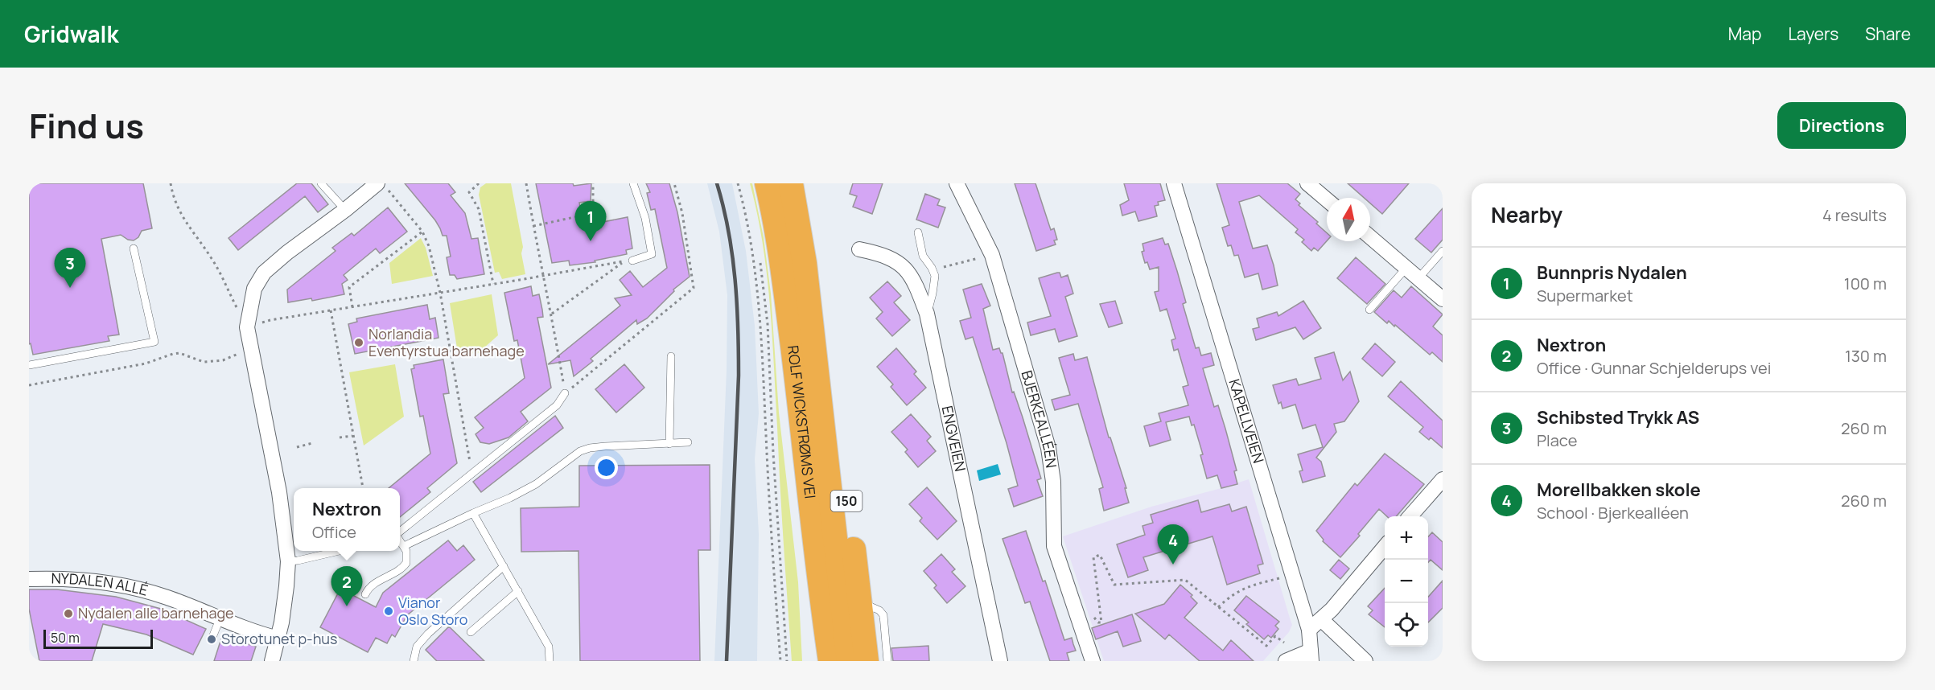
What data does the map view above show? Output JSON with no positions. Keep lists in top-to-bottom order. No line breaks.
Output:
{"streets":{"highway":["ROLF WICKSTRØMS VEI","150"],"street":["BJERKEALLÉEN","KAPELLVEIEN","ENGVEIEN","NYDALEN ALLÉ"]},"crossings":[["ROLF WICKSTRØMS VEI","150"]],"places":["Norlandia Eventyrstua barnehage","Vianor Oslo Storo","Nydalen alle barnehage","Storotunet p-hus"],"scale_bar":"50 m","north":"top","page":{"header":"Gridwalk","nav":["Map","Layers","Share"],"title":"Find us","buttons":"Directions","heading":["Nearby","4 results"],"pins":["1","3","4","2"],"list":[{"mark":"1","name":"Bunnpris Nydalen","note":"Supermarket","value":"100 m"},{"mark":"2","name":"Nextron","note":"Office · Gunnar Schjelderups vei","value":"130 m"},{"mark":"3","name":"Schibsted Trykk AS","note":"Place","value":"260 m"},{"mark":"4","name":"Morellbakken skole","note":"School · Bjerkealléen","value":"260 m"}],"popup":["Nextron","Office"],"map_buttons":["+","−"],"scale":"50 m"}}
